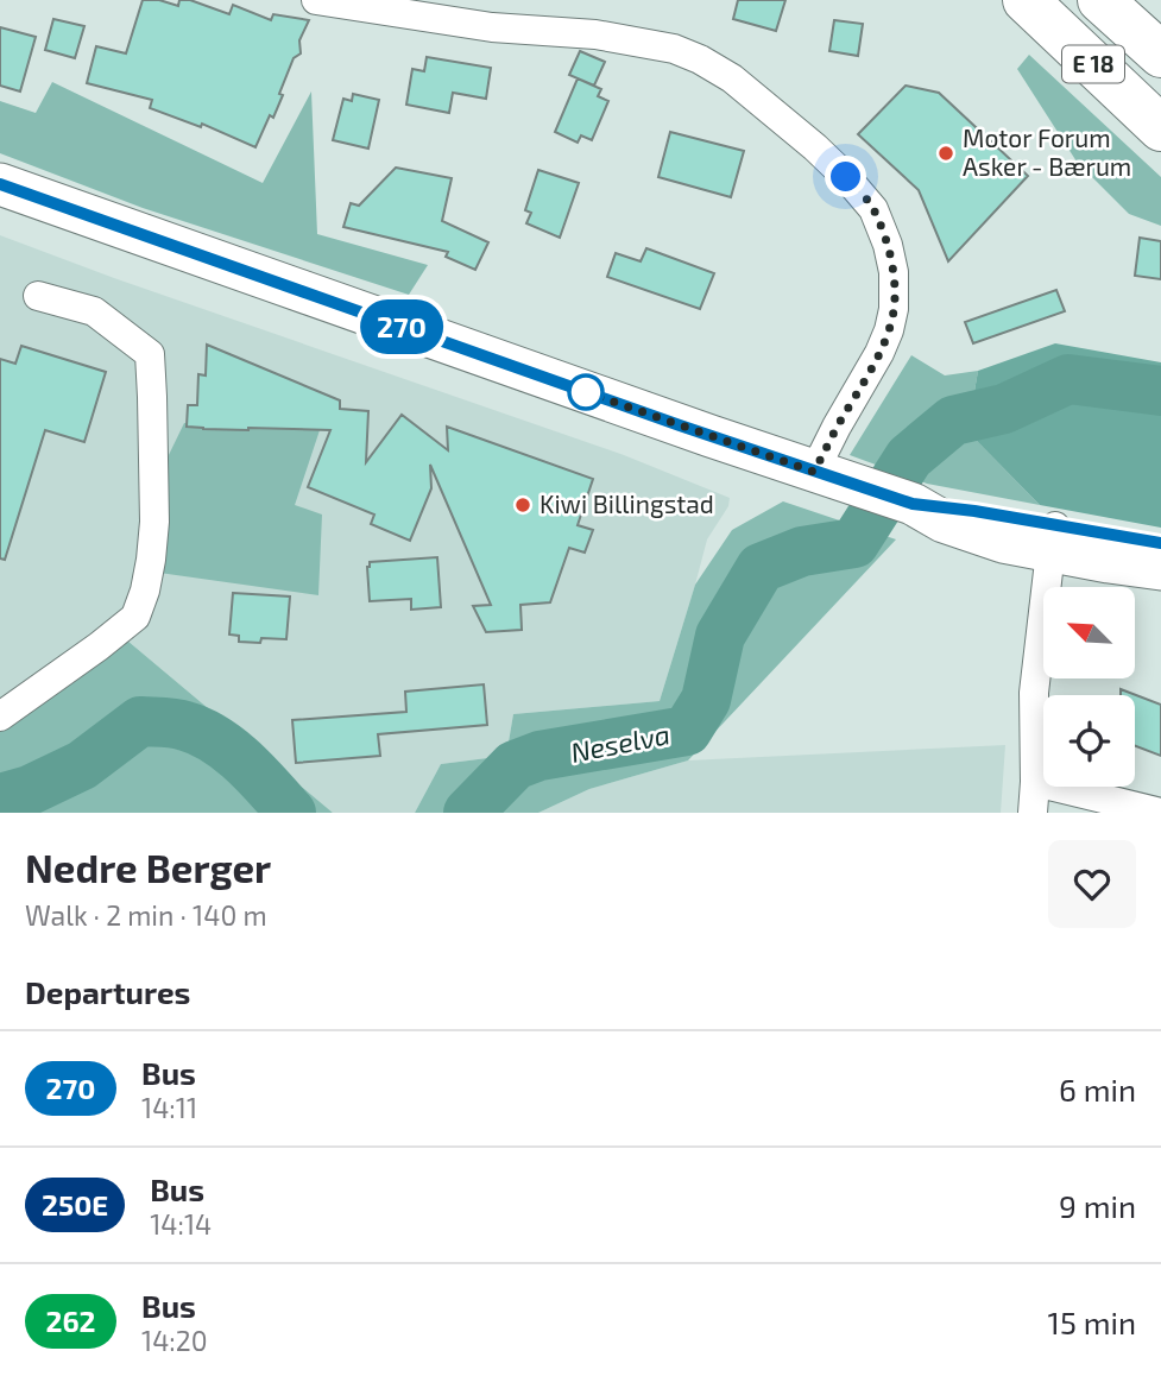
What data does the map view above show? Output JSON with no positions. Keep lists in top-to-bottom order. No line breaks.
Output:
{"streets":{"highway":["E 18"]},"water":["Neselva"],"places":["Motor Forum Asker - Bærum","Kiwi Billingstad"],"lines":["bus line 270"],"north":"top left","page":{"on_map":"270","heading":[["Nedre Berger","Walk · 2 min · 140 m"],"Departures"],"list":[{"mark":"270","name":"Bus","note":"14:11","value":"6 min"},{"mark":"250E","name":"Bus","note":"14:14","value":"9 min"},{"mark":"262","name":"Bus","note":"14:20","value":"15 min"}]}}
